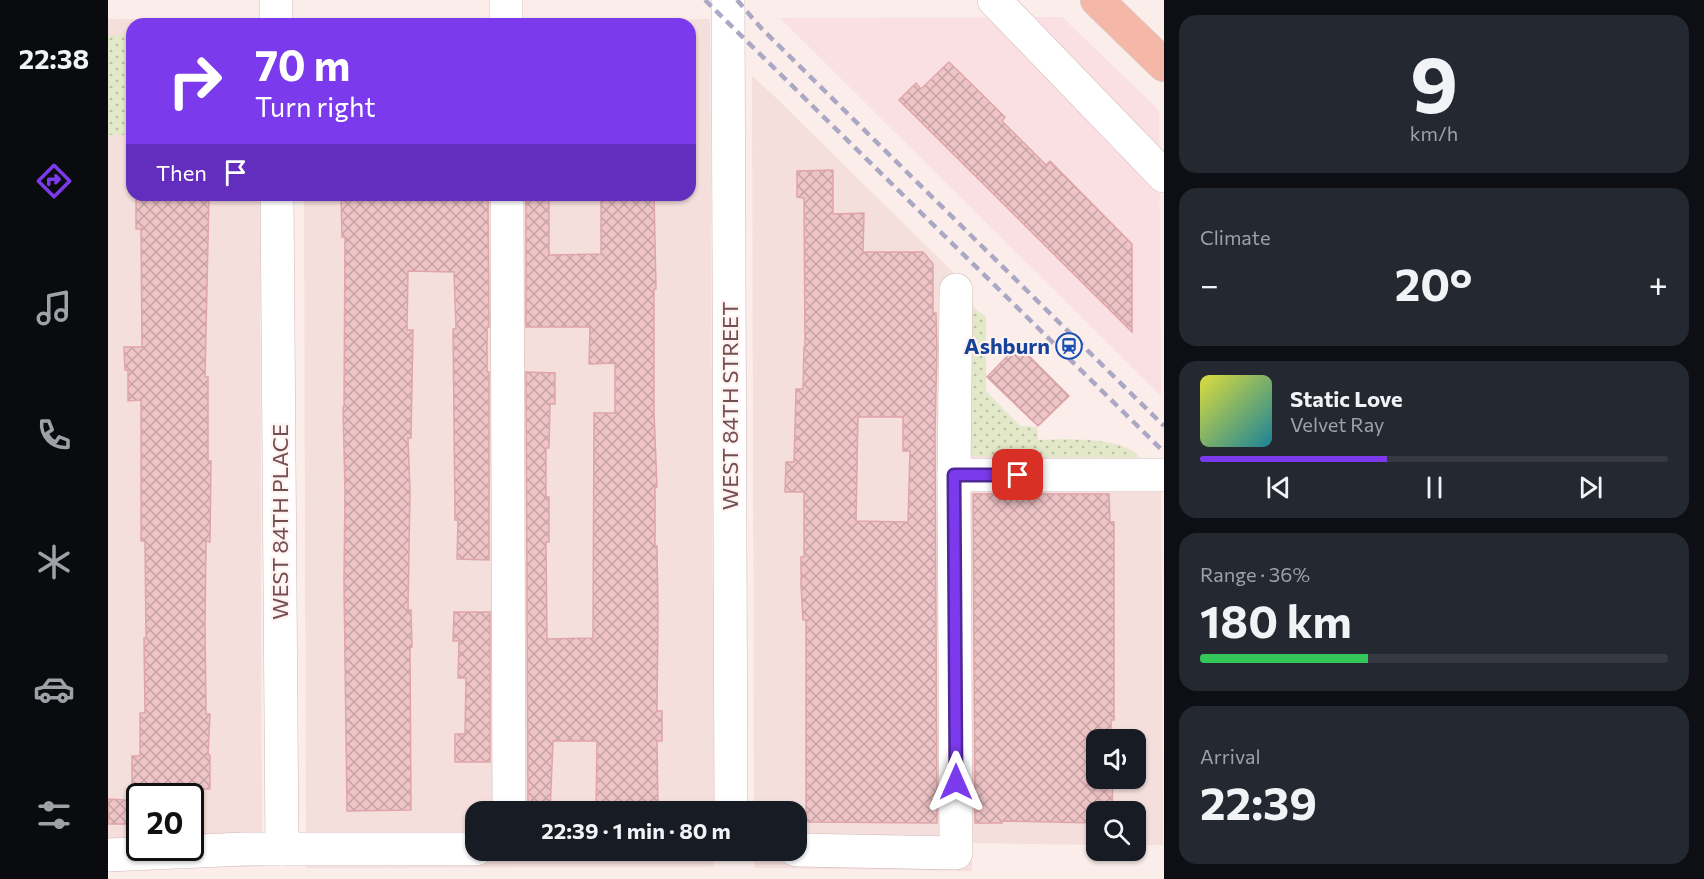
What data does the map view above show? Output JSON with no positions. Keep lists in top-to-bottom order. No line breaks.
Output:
{"streets":{"street":["WEST 84TH STREET","WEST 84TH PLACE"]},"places":{"station":["Ashburn"]},"page":{"tabs":"22:38","tile":[["9","km/h"],"Climate",["Range · 36%","180 km"],["Arrival","22:39"]],"turn":["70 m","Turn right"],"then":"Then","heat":["−","20°","+"],"song":["Static Love","Velvet Ray"],"limit":"20","trip":"22:39 · 1 min · 80 m"}}
